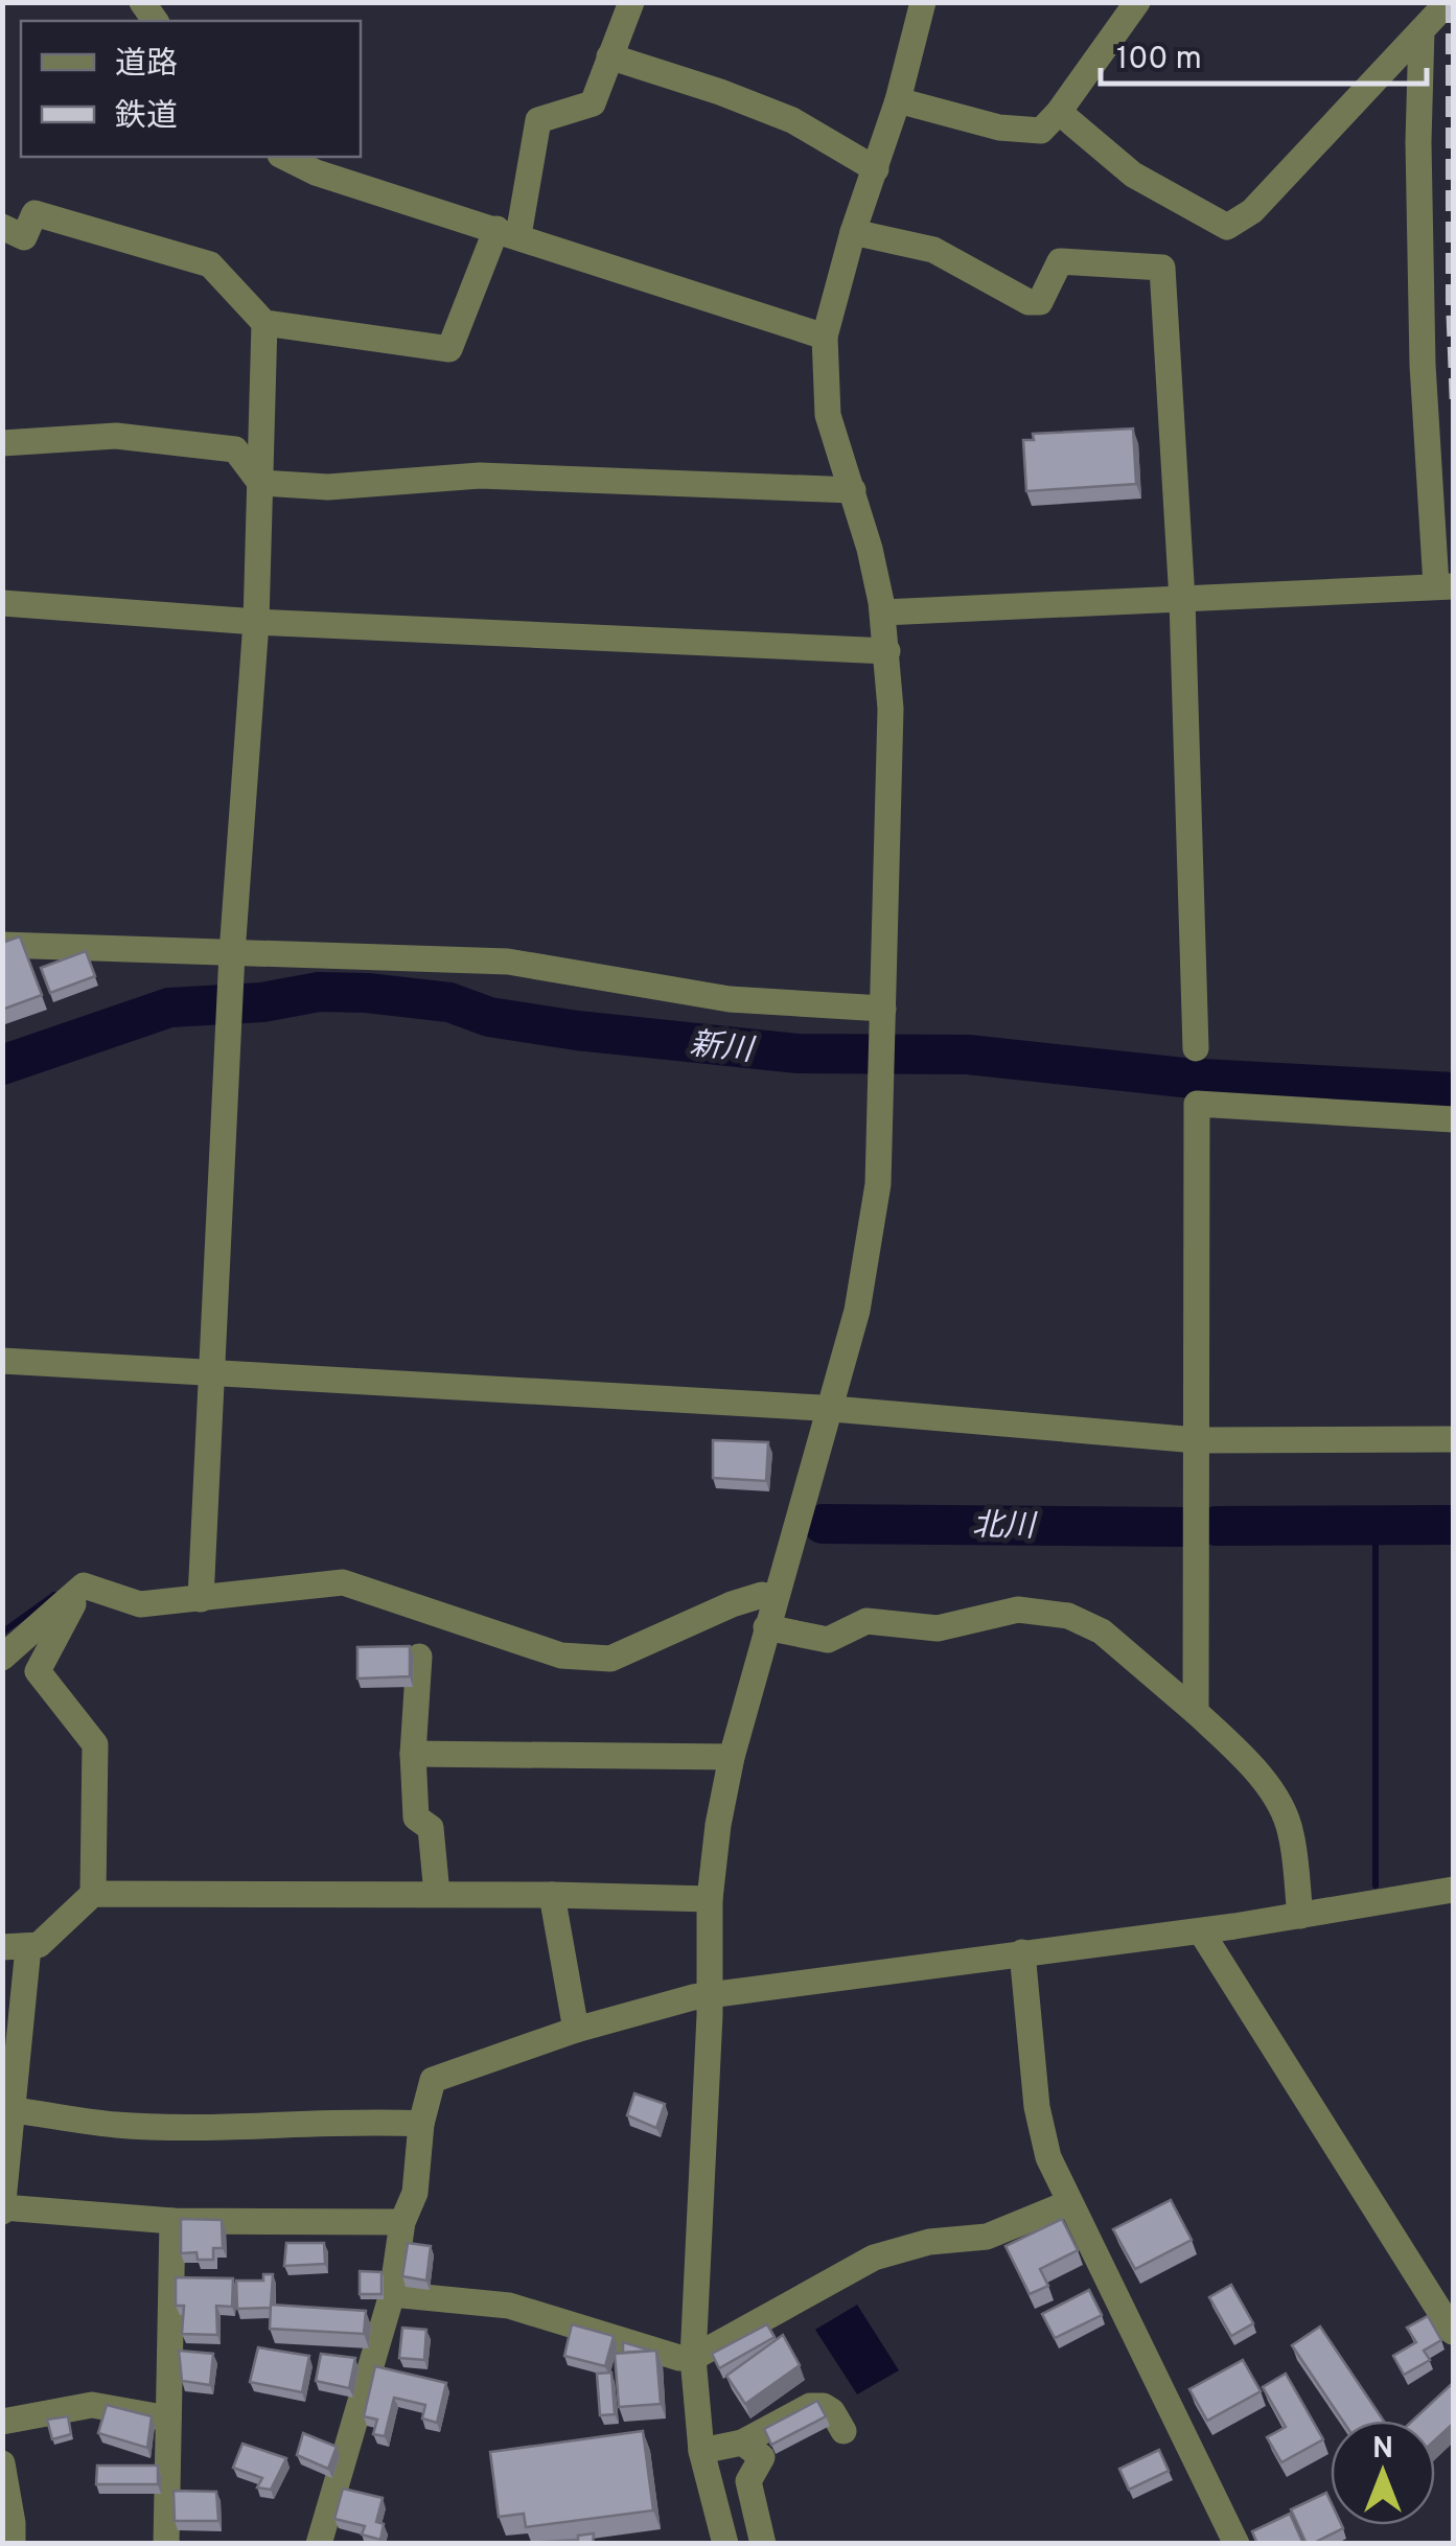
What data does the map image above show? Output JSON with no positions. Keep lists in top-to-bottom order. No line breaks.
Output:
{"water":["新川","北川"],"legend":["道路","鉄道"],"scale_bar":"100 m","north":"top"}
